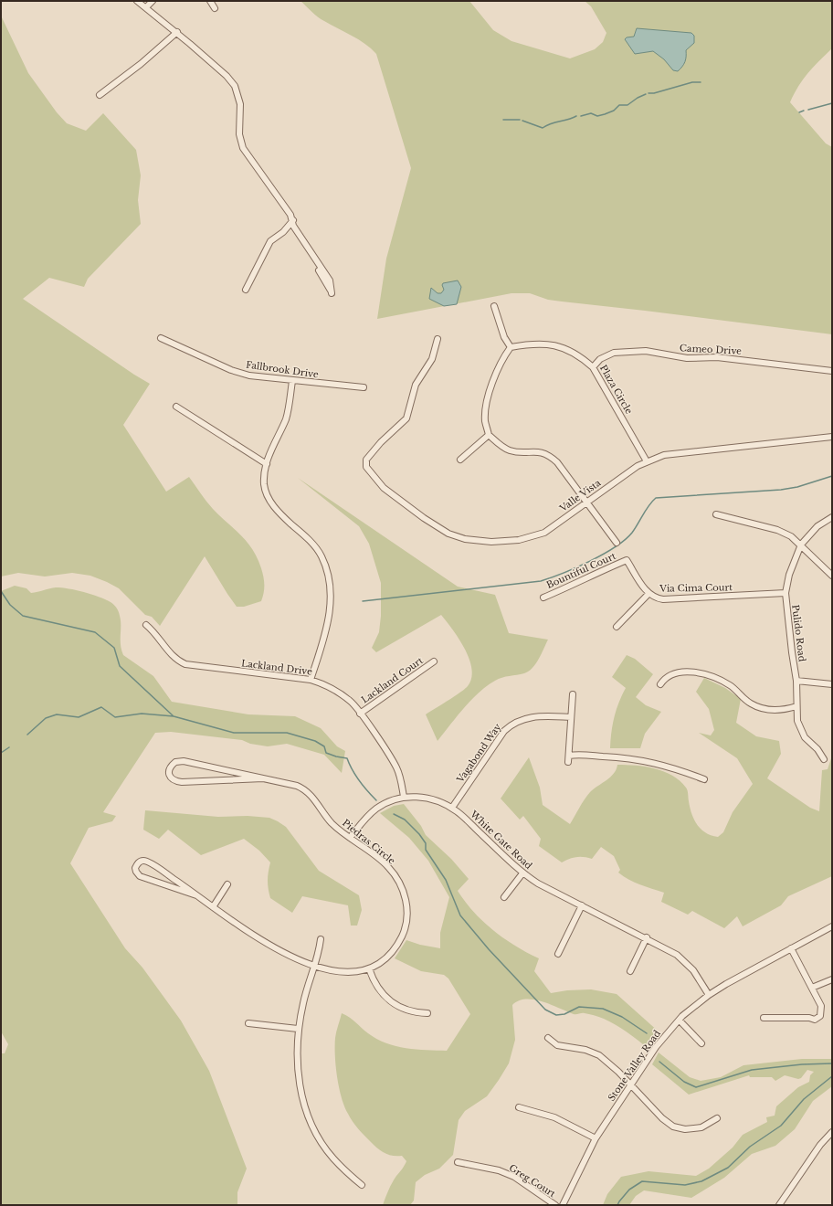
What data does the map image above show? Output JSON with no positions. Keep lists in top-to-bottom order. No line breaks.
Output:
{"streets":{"street":["Cameo Drive","Fallbrook Drive","Plaza Circle","Valle Vista","Bountiful Court","Via Cima Court","Pulido Road","Lackland Drive","Lackland Court","Vagabond Way","White Gate Road","Piedras Circle","Stone Valley Road","Greg Court"]},"crossings":[["Cameo Drive","Plaza Circle"],["Plaza Circle","Valle Vista"],["Bountiful Court","Via Cima Court"],["Via Cima Court","Pulido Road"],["Lackland Drive","Lackland Court"],["Lackland Drive","White Gate Road"],["Vagabond Way","White Gate Road"],["White Gate Road","Piedras Circle"],["White Gate Road","Stone Valley Road"]]}
